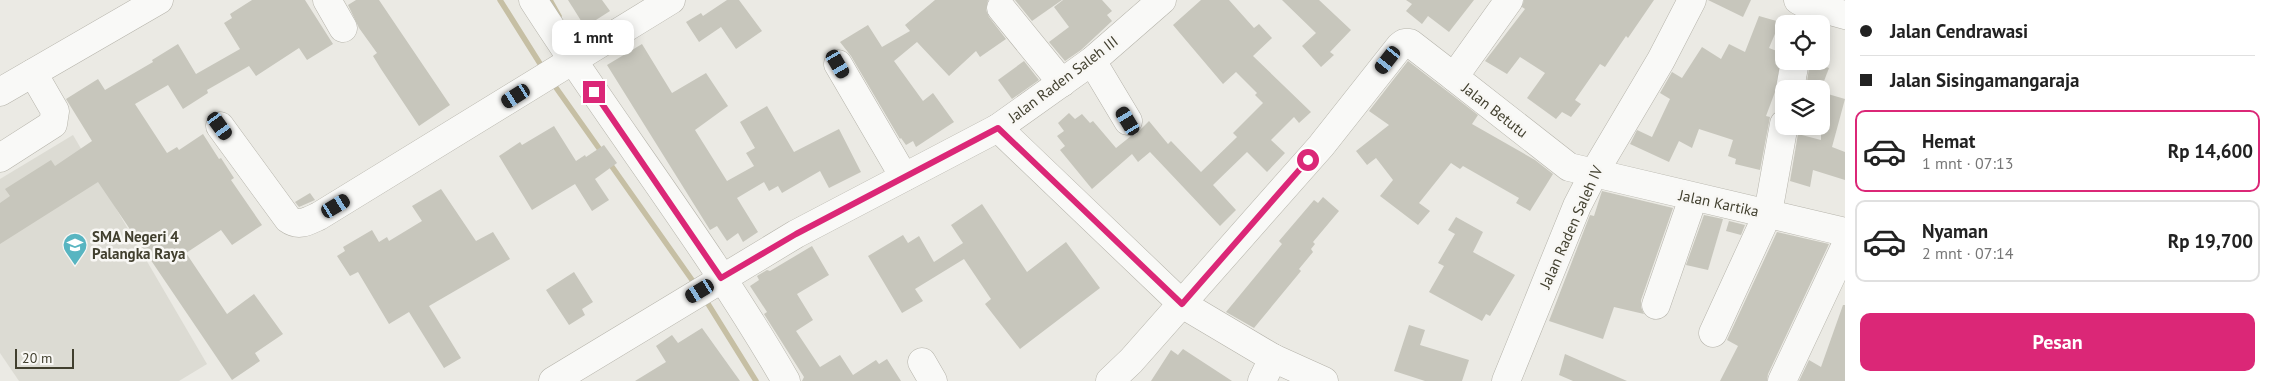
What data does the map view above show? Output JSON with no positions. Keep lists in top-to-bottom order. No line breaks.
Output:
{"streets":{"street":["Jalan Raden Saleh III","Jalan Betutu","Jalan Kartika","Jalan Raden Saleh IV"]},"crossings":[["Jalan Betutu","Jalan Kartika"],["Jalan Betutu","Jalan Raden Saleh IV"],["Jalan Kartika","Jalan Raden Saleh IV"]],"places":{"school or university":["SMA Negeri 4 Palangka Raya"]},"scale_bar":"20 m","page":{"banner":["Jalan Cendrawasi","Jalan Sisingamangaraja"],"bubble":"1 mnt","list":[{"name":"Hemat","note":"1 mnt · 07:13","value":"Rp 14,600"},{"name":"Nyaman","note":"2 mnt · 07:14","value":"Rp 19,700"}],"buttons":"Pesan","scale":"20 m"}}
